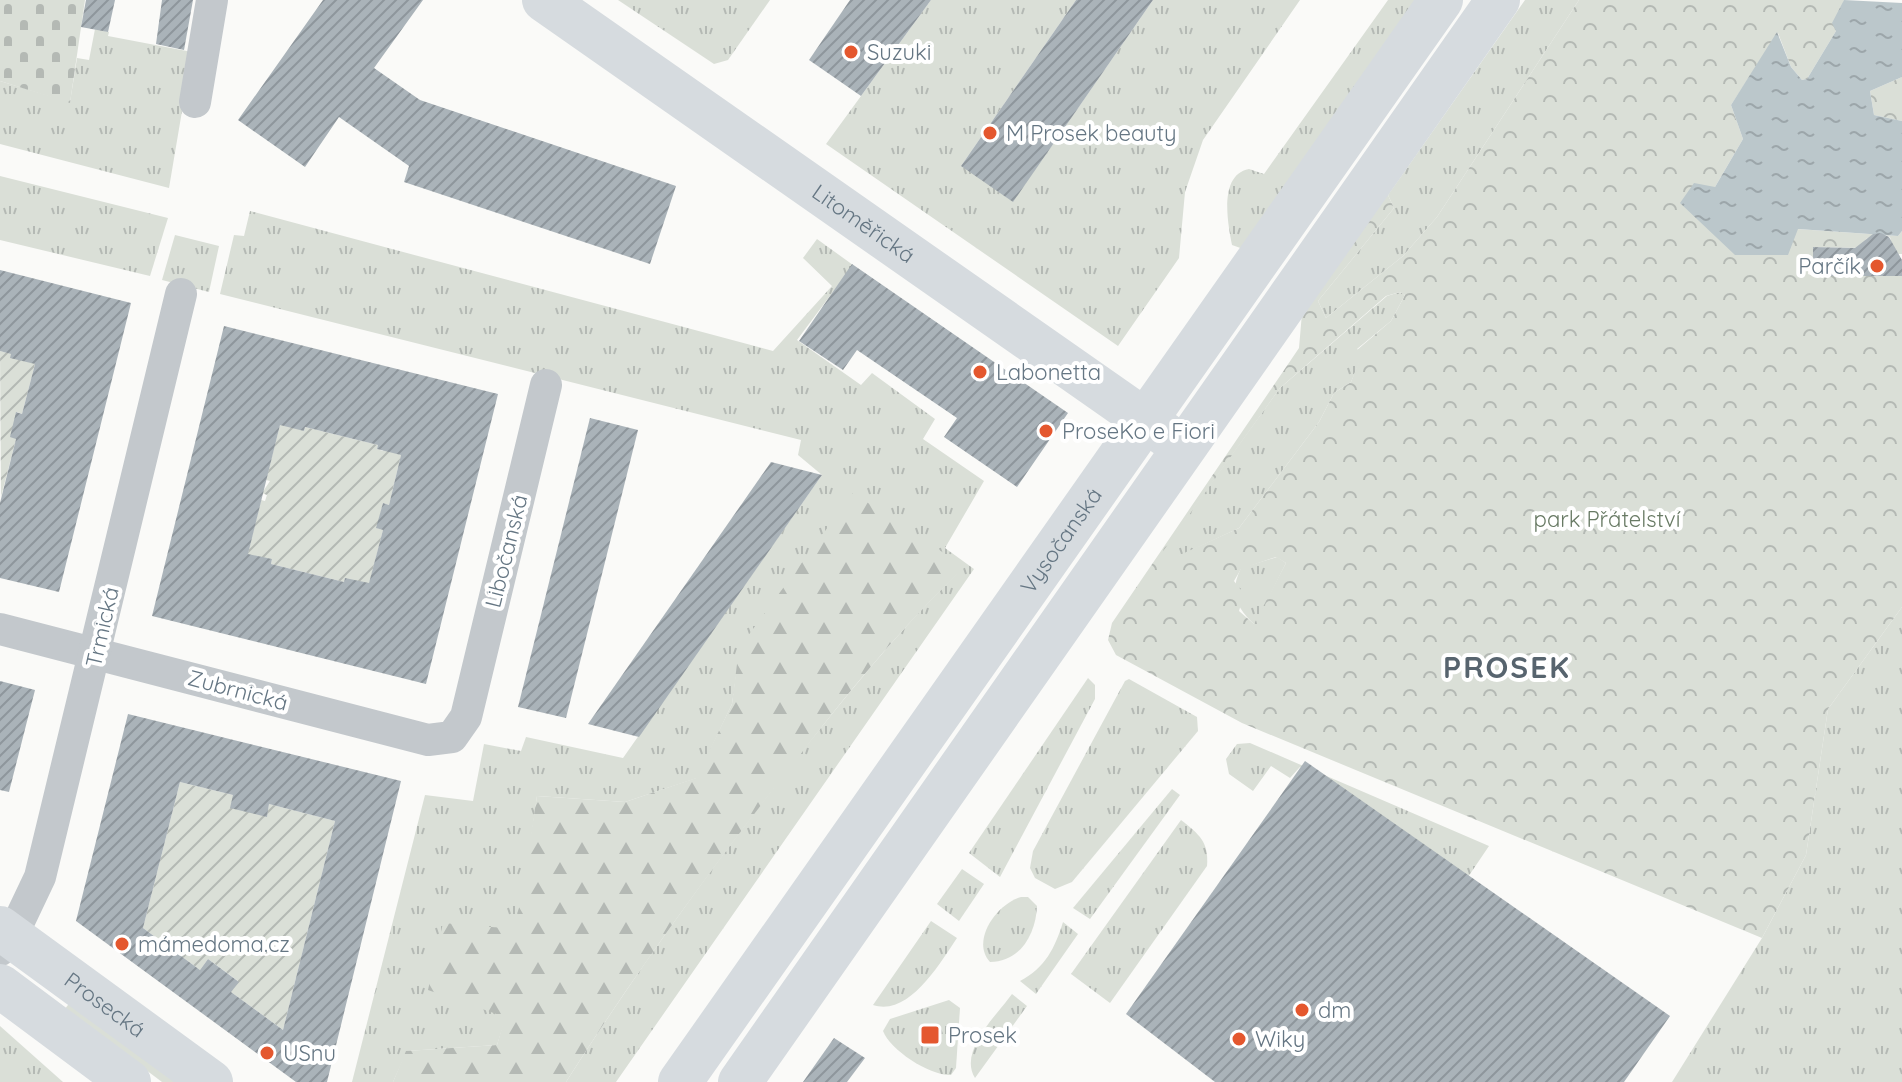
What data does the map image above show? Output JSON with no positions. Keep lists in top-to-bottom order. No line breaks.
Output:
{"streets":{"main road":["Litoměřická","Vysočanská","Prosecká"],"street":["Libočanská","Trmická","Zubrnická"]},"crossings":[["Litoměřická","Vysočanská"],["Libočanská","Zubrnická"],["Trmická","Zubrnická"],["Trmická","Prosecká"]],"districts":["PROSEK"],"parks":["park Přátelství"],"places":{"other":["Suzuki","M Prosek beauty","Parčík","Labonetta","ProseKo e Fiori","mámedoma.cz","dm","Wiky","USnu"],"transit":["Prosek"]}}
